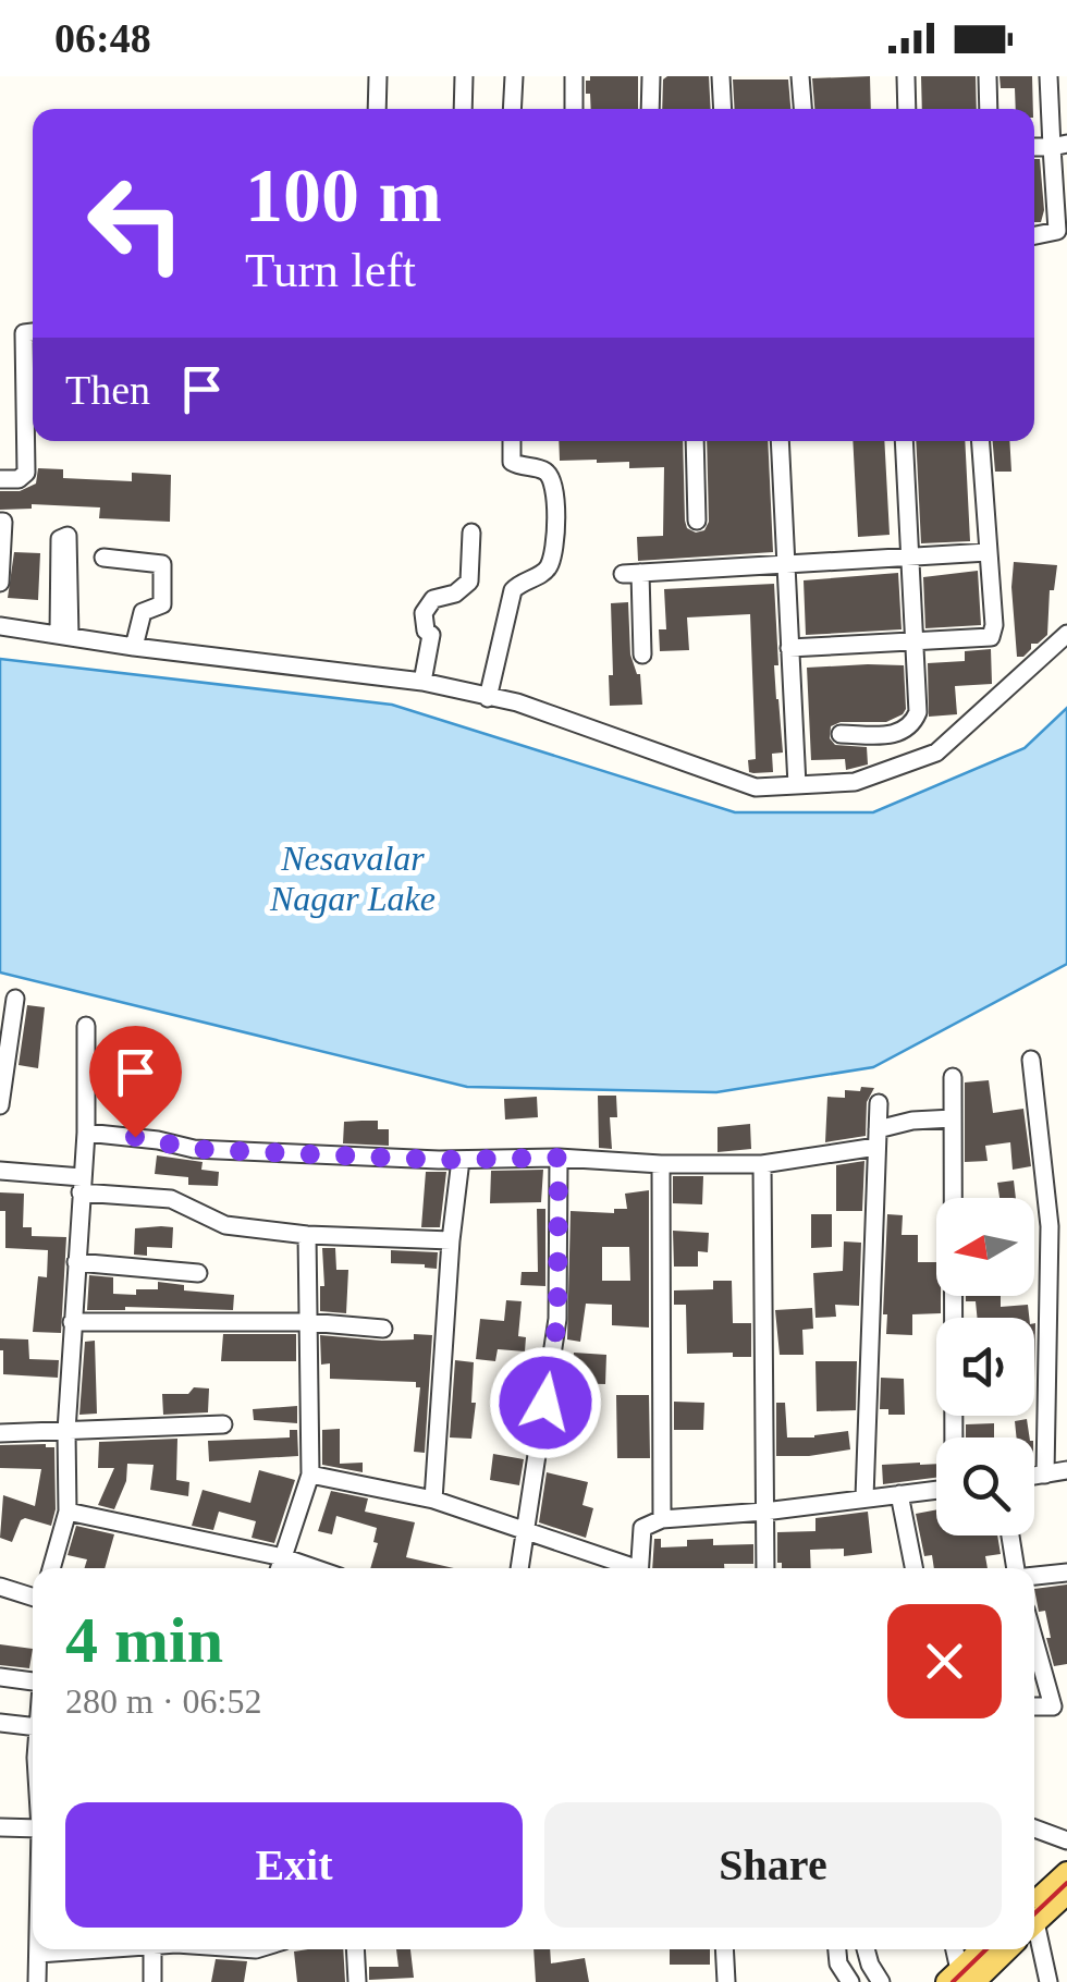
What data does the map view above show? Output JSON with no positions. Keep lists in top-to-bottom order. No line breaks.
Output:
{"water":["Nesavalar Nagar Lake"],"north":"left","page":{"status":"06:48","turn":["100 m","Turn left"],"then":"Then","heading":["4 min","280 m · 06:52"],"buttons":["Exit","Share"]}}
